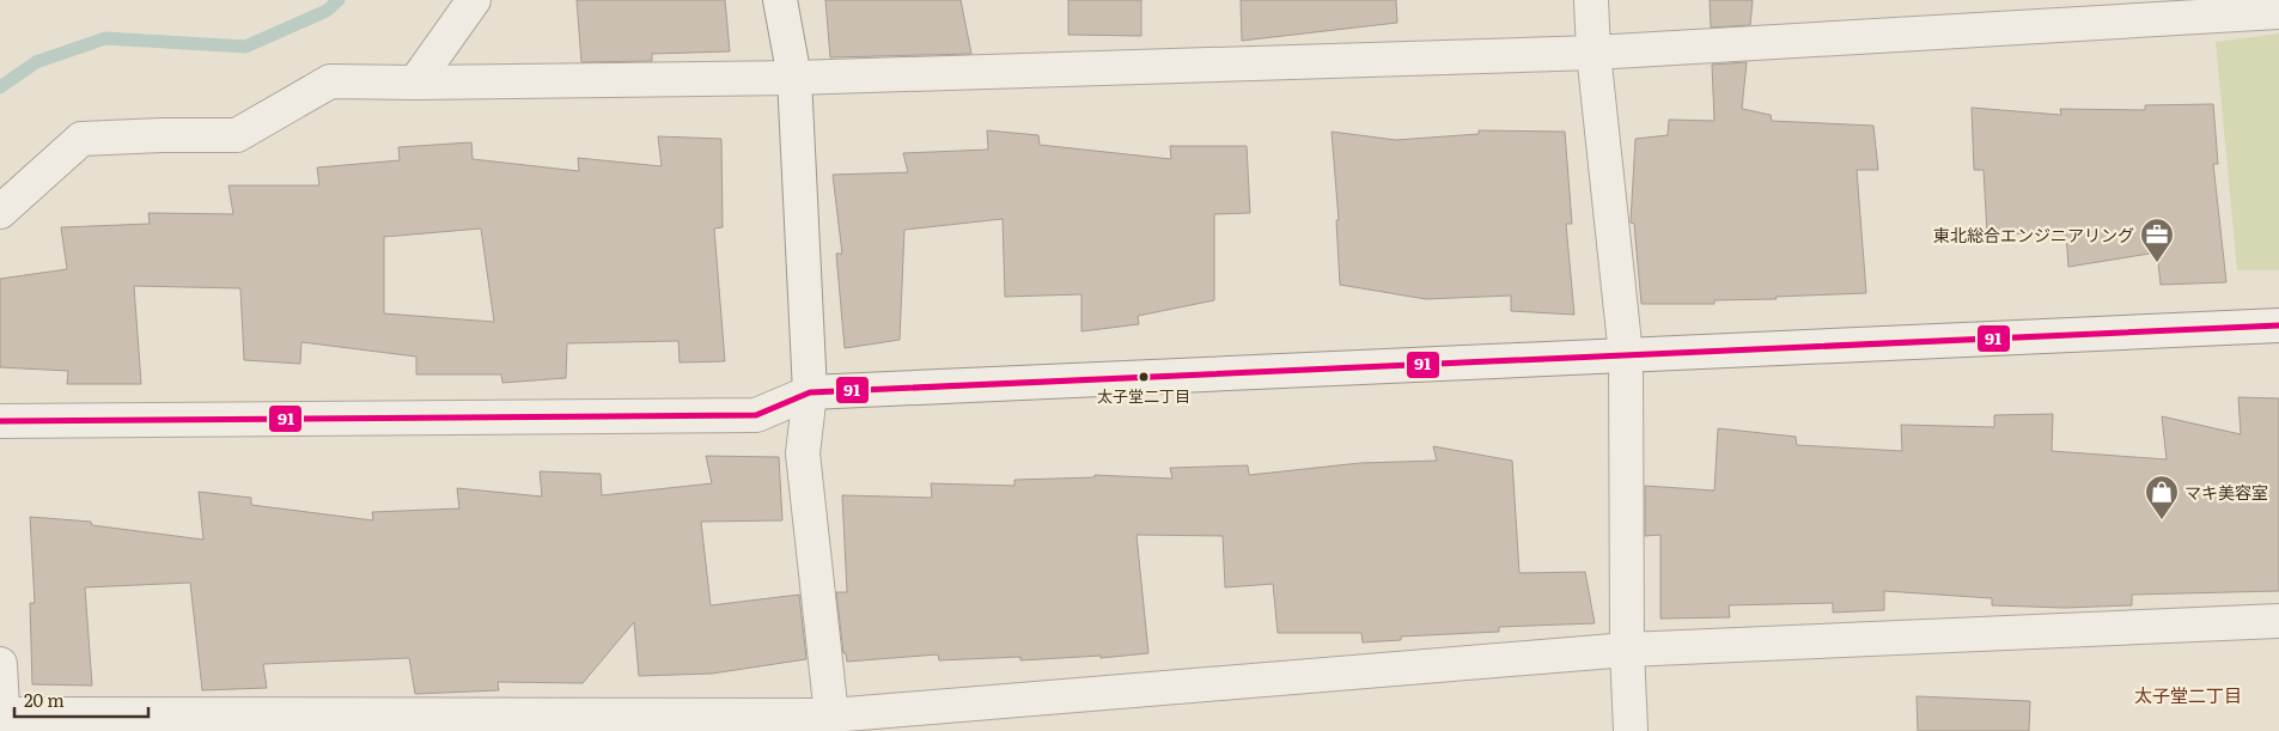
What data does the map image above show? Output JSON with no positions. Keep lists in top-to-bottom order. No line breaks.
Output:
{"districts":["太子堂二丁目"],"places":{"office":["東北総合エンジニアリング"],"other":["太子堂二丁目"],"shop":["マキ美容室"]},"lines":["transit line 91"],"scale_bar":"20 m"}
